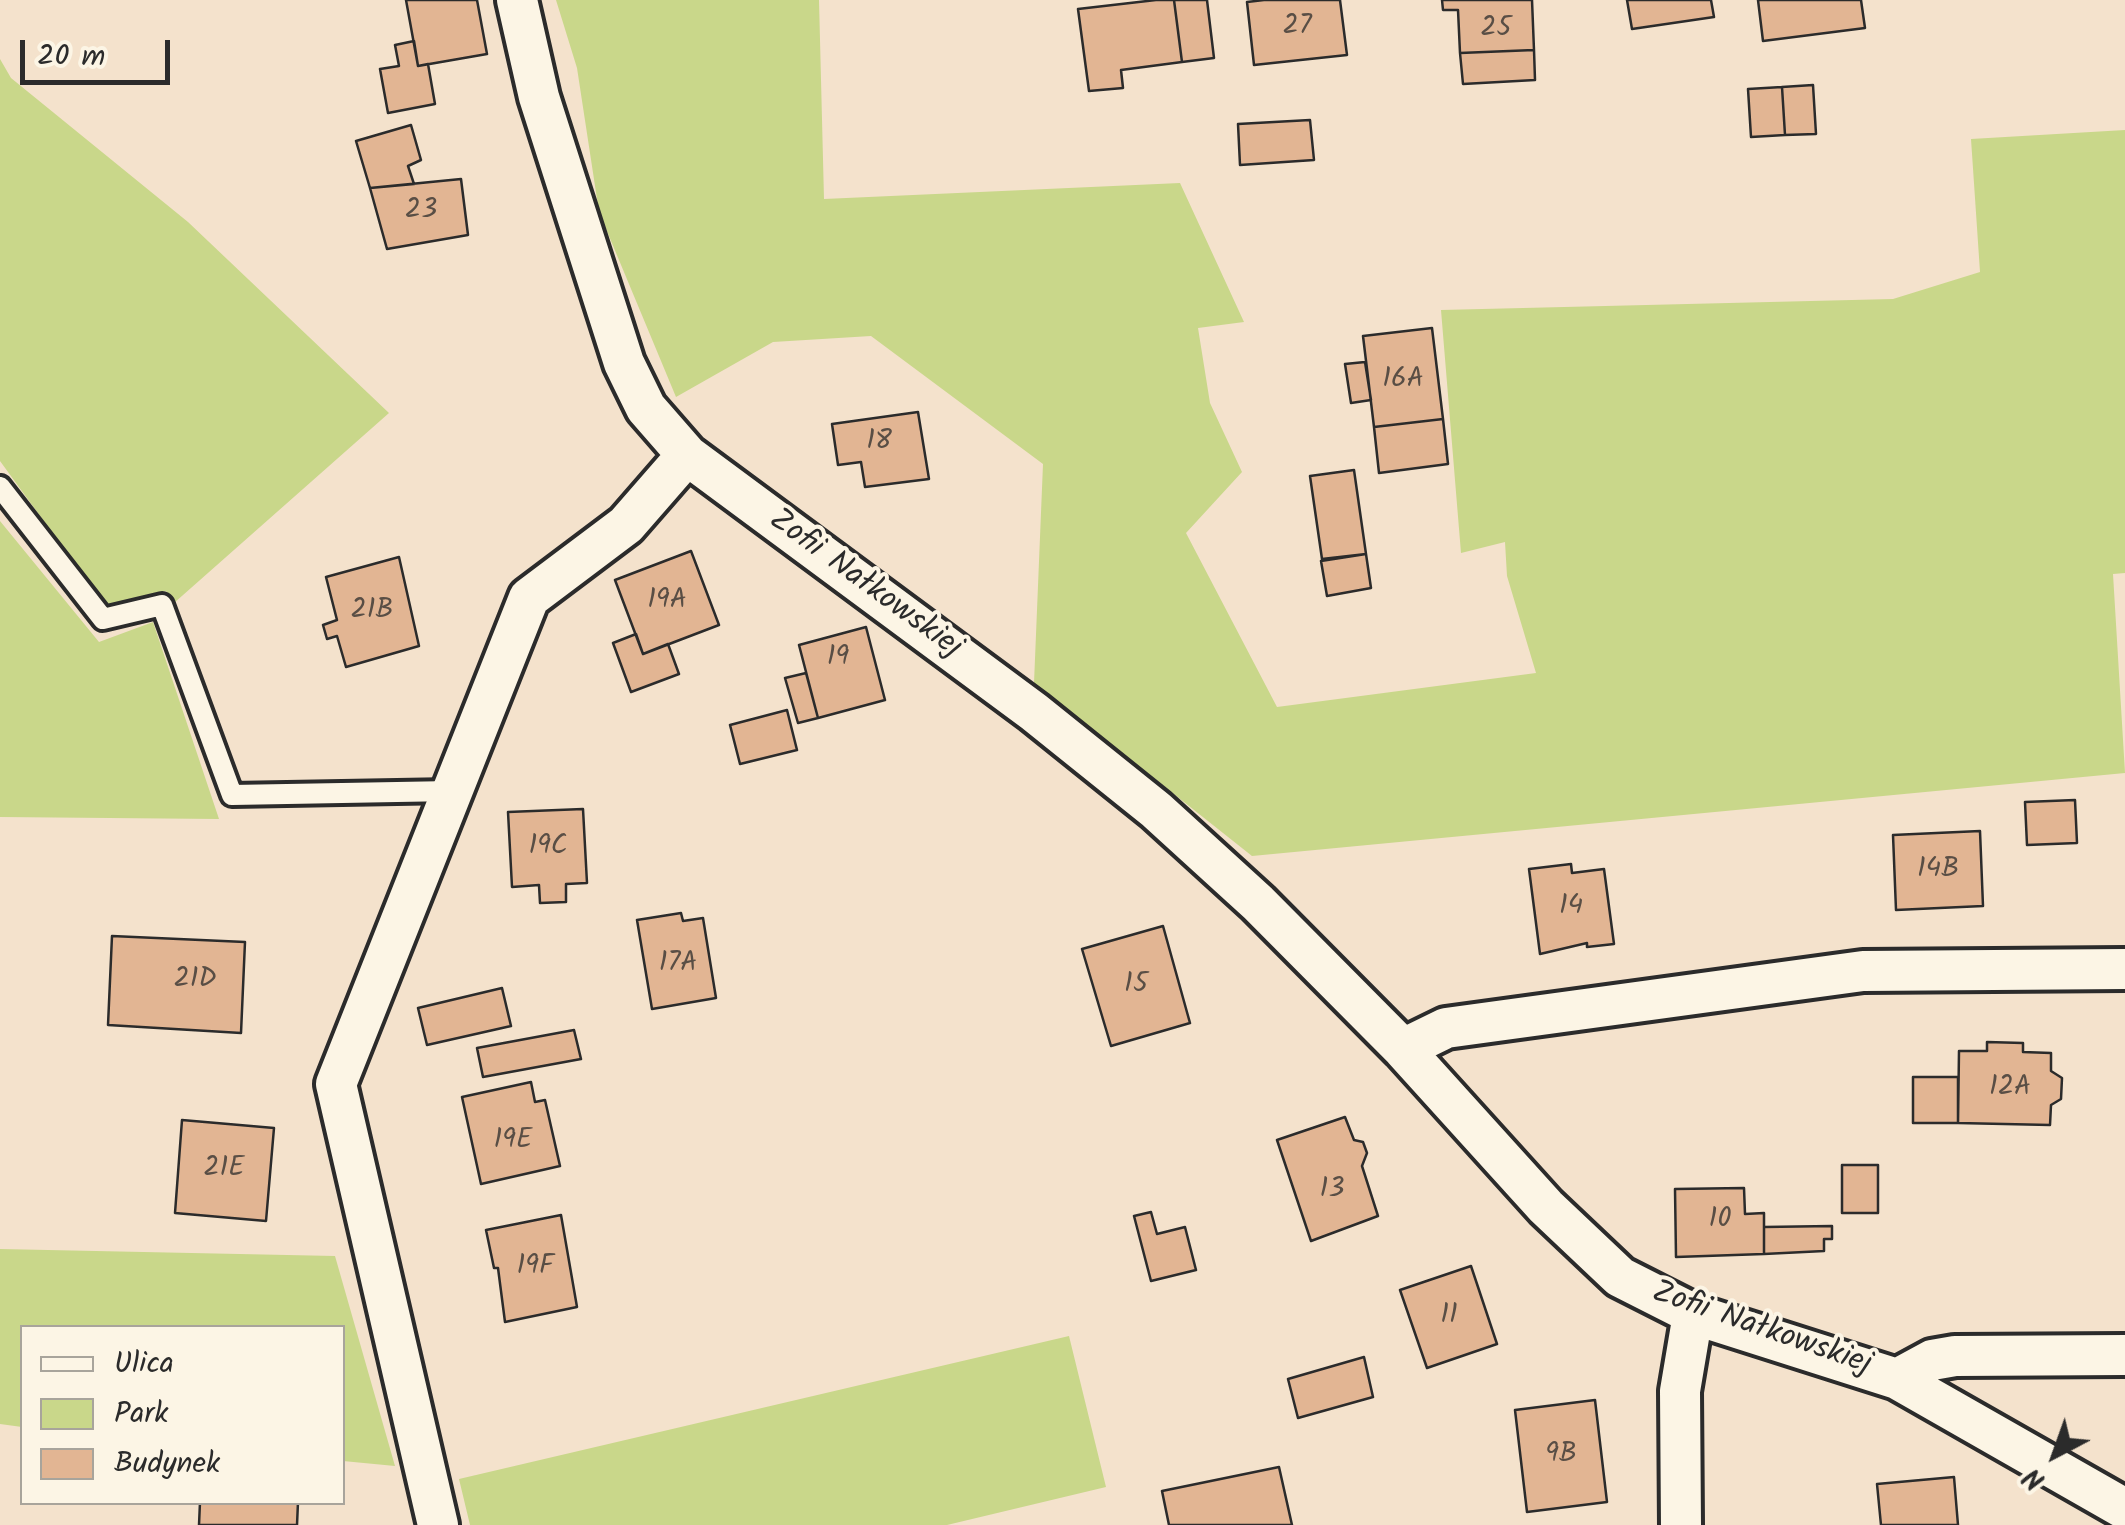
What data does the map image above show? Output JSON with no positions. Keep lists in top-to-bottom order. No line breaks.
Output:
{"streets":{"street":["Zofii Nałkowskiej"]},"house_numbers":["27","25","23","16A","18","19A","21B","19","19C","14B","14","17A","21D","15","12A","19E","21E","13","10","19F","11","9B"],"legend":["Ulica","Park","Budynek"],"scale_bar":"20 m","north":"bottom left"}
